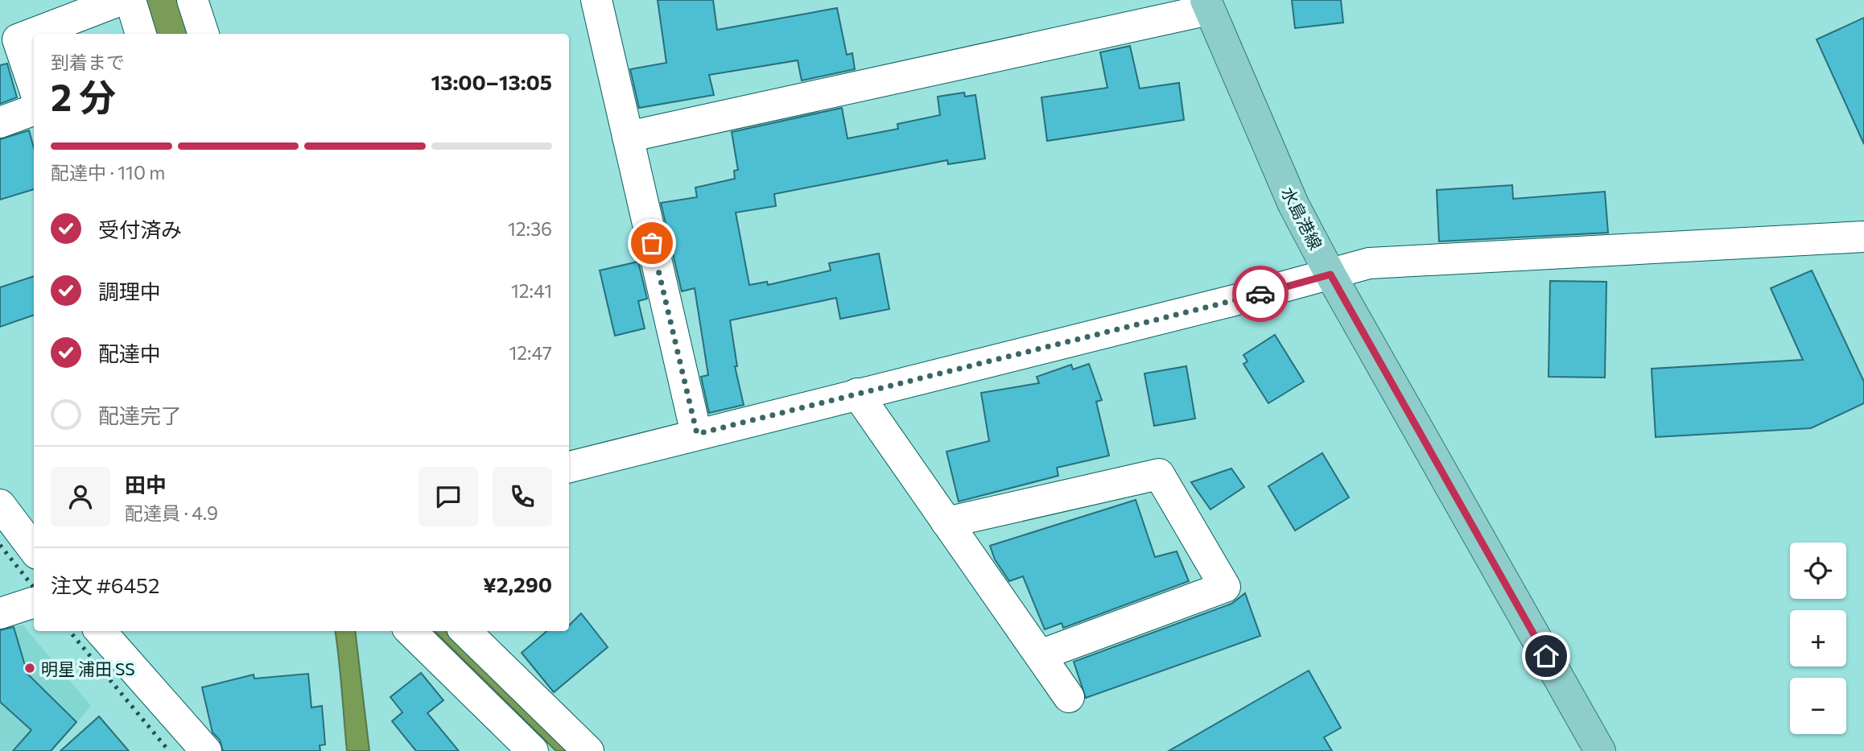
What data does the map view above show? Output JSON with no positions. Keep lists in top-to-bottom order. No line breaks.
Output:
{"streets":{"main road":["水島港線"]},"places":["明星 浦田 SS"],"page":{"heading":["2 分","到着まで","13:00–13:05"],"panel":["田中","配達員 · 4.9","注文 #6452","¥2,290"],"bar":"配達中 · 110 m","list":[["受付済み","12:36"],["調理中","12:41"],["配達中","12:47"],"配達完了"],"map_buttons":["+","−"]}}
